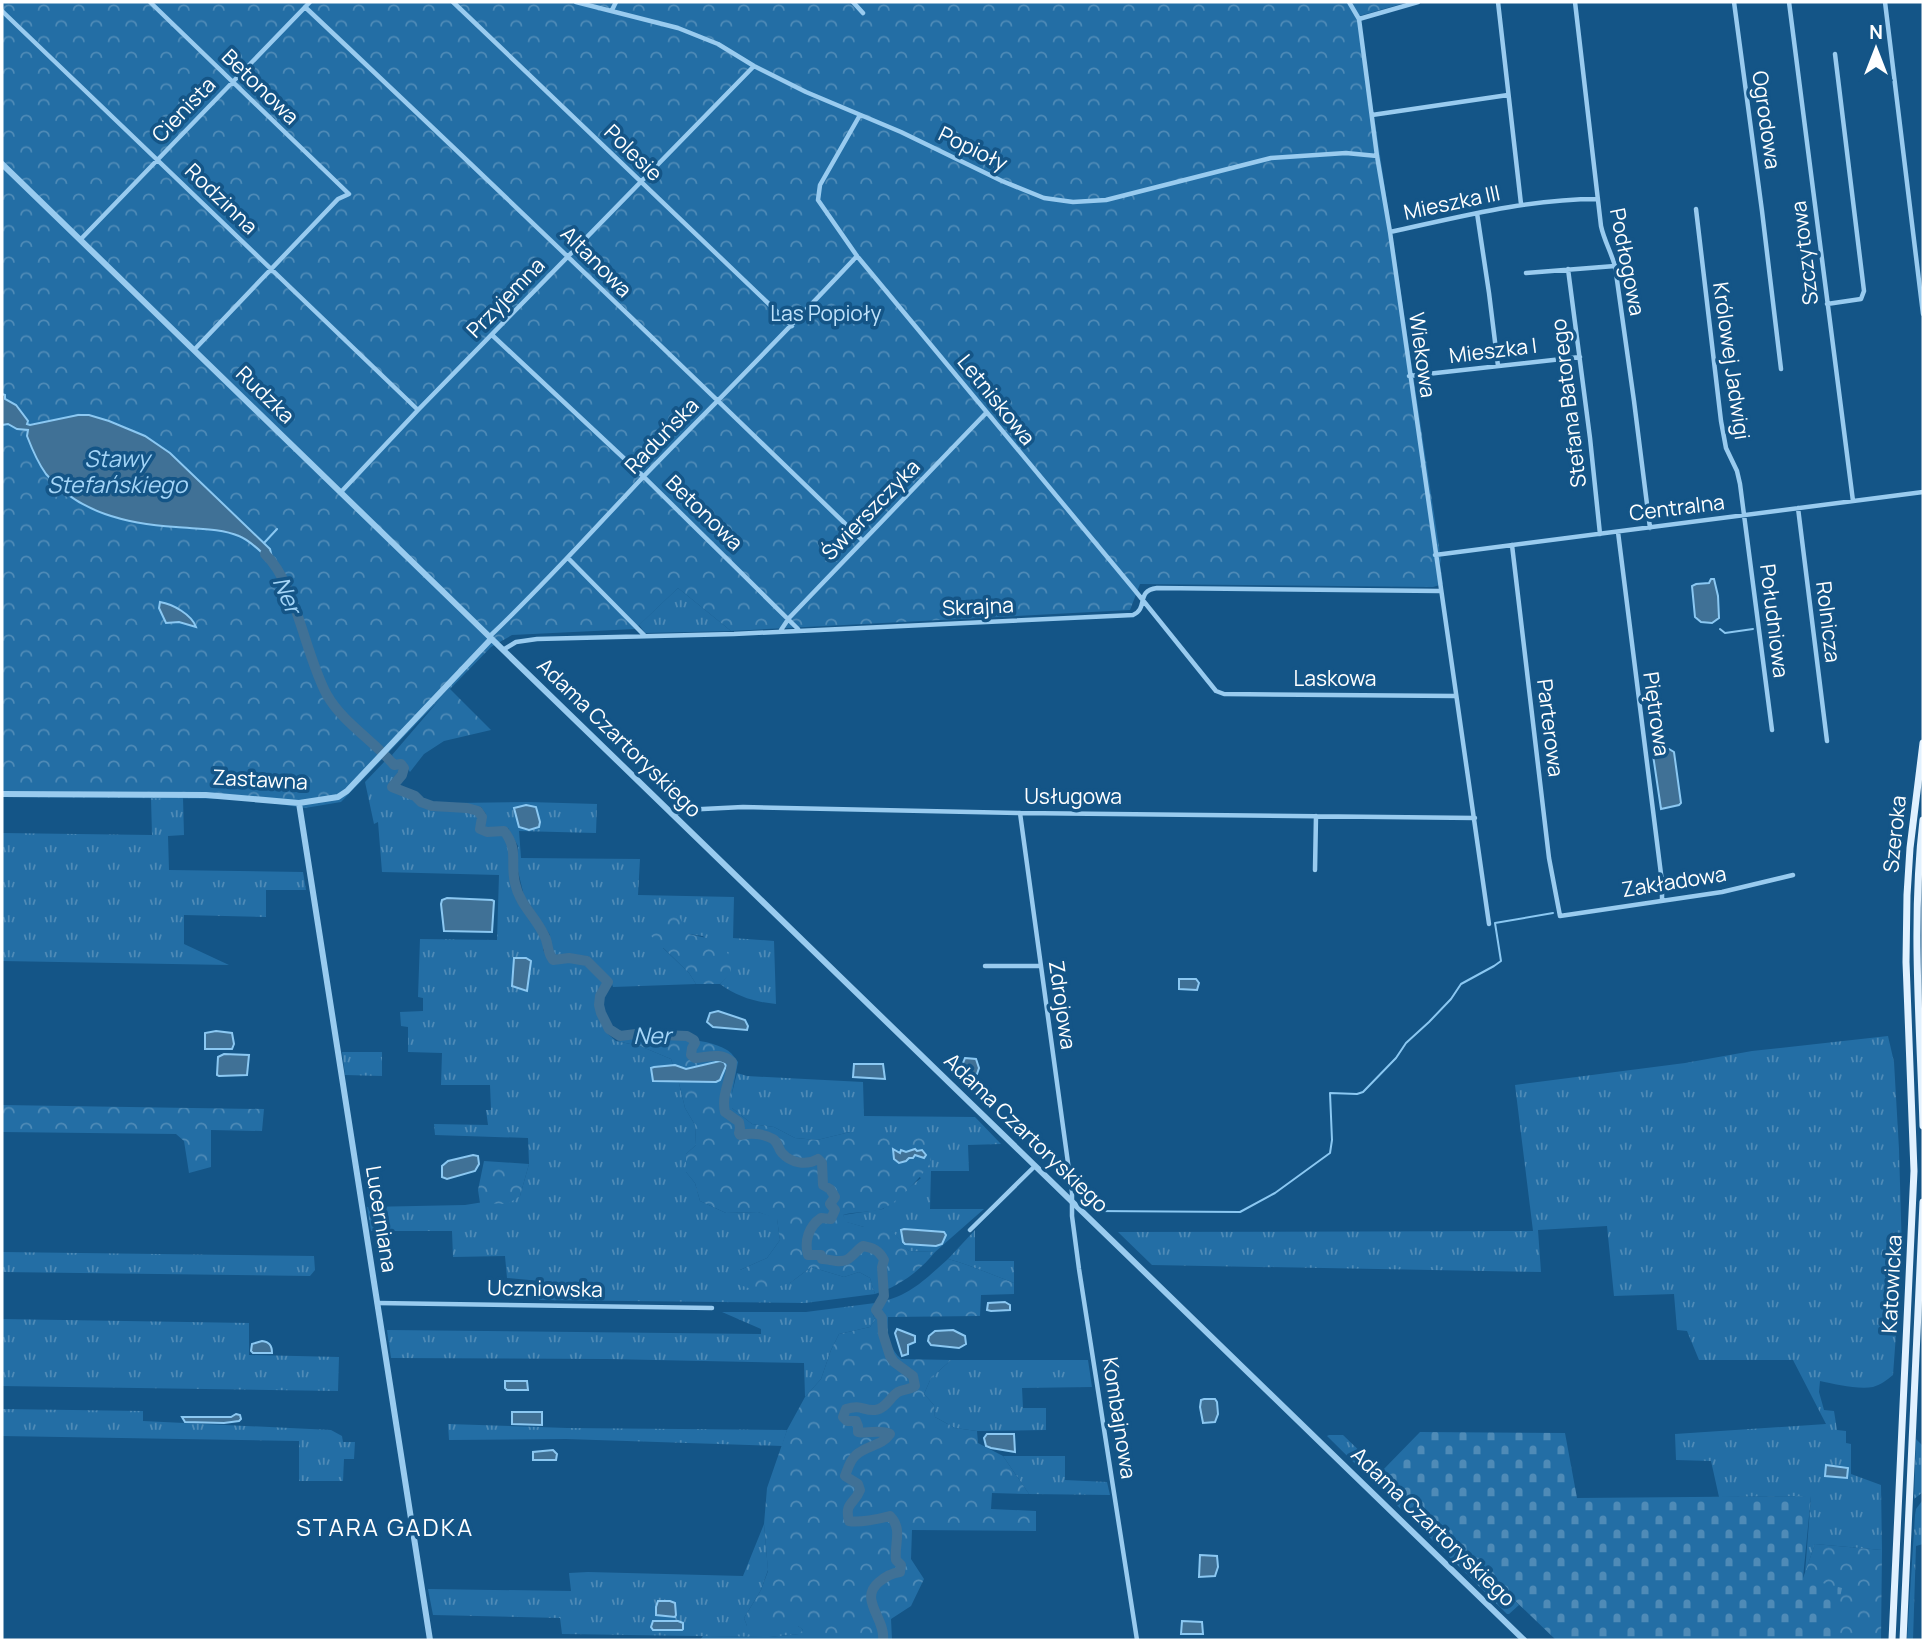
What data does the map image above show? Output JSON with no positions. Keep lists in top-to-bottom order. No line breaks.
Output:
{"streets":{"main road":["Szeroka","Katowicka"],"street":["Betonowa","Cienista","Ogrodowa","Popioły","Polesie","Rodzinna","Mieszka III","Szczytowa","Altanowa","Podłogowa","Przyjemna","Mieszka I","Wiekowa","Królowej Jadwigi","Rudzka","Letniskowa","Stefana Batorego","Raduńska","Centralna","Świerszczyka","Skrajna","Południowa","Rolnicza","Laskowa","Piętrowa","Parterowa","Adama Czartoryskiego","Zastawna","Usługowa","Zakładowa","Zdrojowa","Lucerniana","Uczniowska","Kombajnowa"]},"crossings":[["Betonowa","Cienista"],["Betonowa","Rodzinna"],["Betonowa","Przyjemna"],["Betonowa","Raduńska"],["Betonowa","Świerszczyka"],["Betonowa","Skrajna"],["Cienista","Rodzinna"],["Cienista","Altanowa"],["Cienista","Rudzka"],["Popioły","Przyjemna"],["Popioły","Wiekowa"],["Popioły","Letniskowa"],["Polesie","Przyjemna"],["Polesie","Raduńska"],["Rodzinna","Przyjemna"],["Mieszka III","Podłogowa"],["Mieszka III","Wiekowa"],["Szczytowa","Centralna"],["Altanowa","Przyjemna"],["Altanowa","Raduńska"],["Altanowa","Świerszczyka"],["Podłogowa","Centralna"],["Przyjemna","Rudzka"],["Mieszka I","Wiekowa"],["Mieszka I","Stefana Batorego"],["Wiekowa","Centralna"],["Wiekowa","Skrajna"],["Wiekowa","Laskowa"],["Wiekowa","Usługowa"],["Królowej Jadwigi","Centralna"],["Królowej Jadwigi","Południowa"],["Rudzka","Raduńska"],["Rudzka","Skrajna"],["Rudzka","Adama Czartoryskiego"],["Rudzka","Zastawna"],["Letniskowa","Raduńska"],["Letniskowa","Świerszczyka"],["Letniskowa","Skrajna"],["Letniskowa","Laskowa"],["Stefana Batorego","Centralna"],["Raduńska","Zastawna"],["Centralna","Południowa"],["Centralna","Rolnicza"],["Centralna","Piętrowa"],["Centralna","Parterowa"],["Świerszczyka","Skrajna"],["Skrajna","Adama Czartoryskiego"],["Piętrowa","Zakładowa"],["Parterowa","Zakładowa"],["Adama Czartoryskiego","Usługowa"],["Adama Czartoryskiego","Zdrojowa"],["Adama Czartoryskiego","Kombajnowa"],["Zastawna","Lucerniana"],["Usługowa","Zdrojowa"],["Szeroka","Katowicka"],["Zdrojowa","Kombajnowa"],["Lucerniana","Uczniowska"]],"districts":["STARA GADKA"],"water":["Stawy Stefańskiego","Ner"],"parks":["Las Popioły"],"north":"top"}
